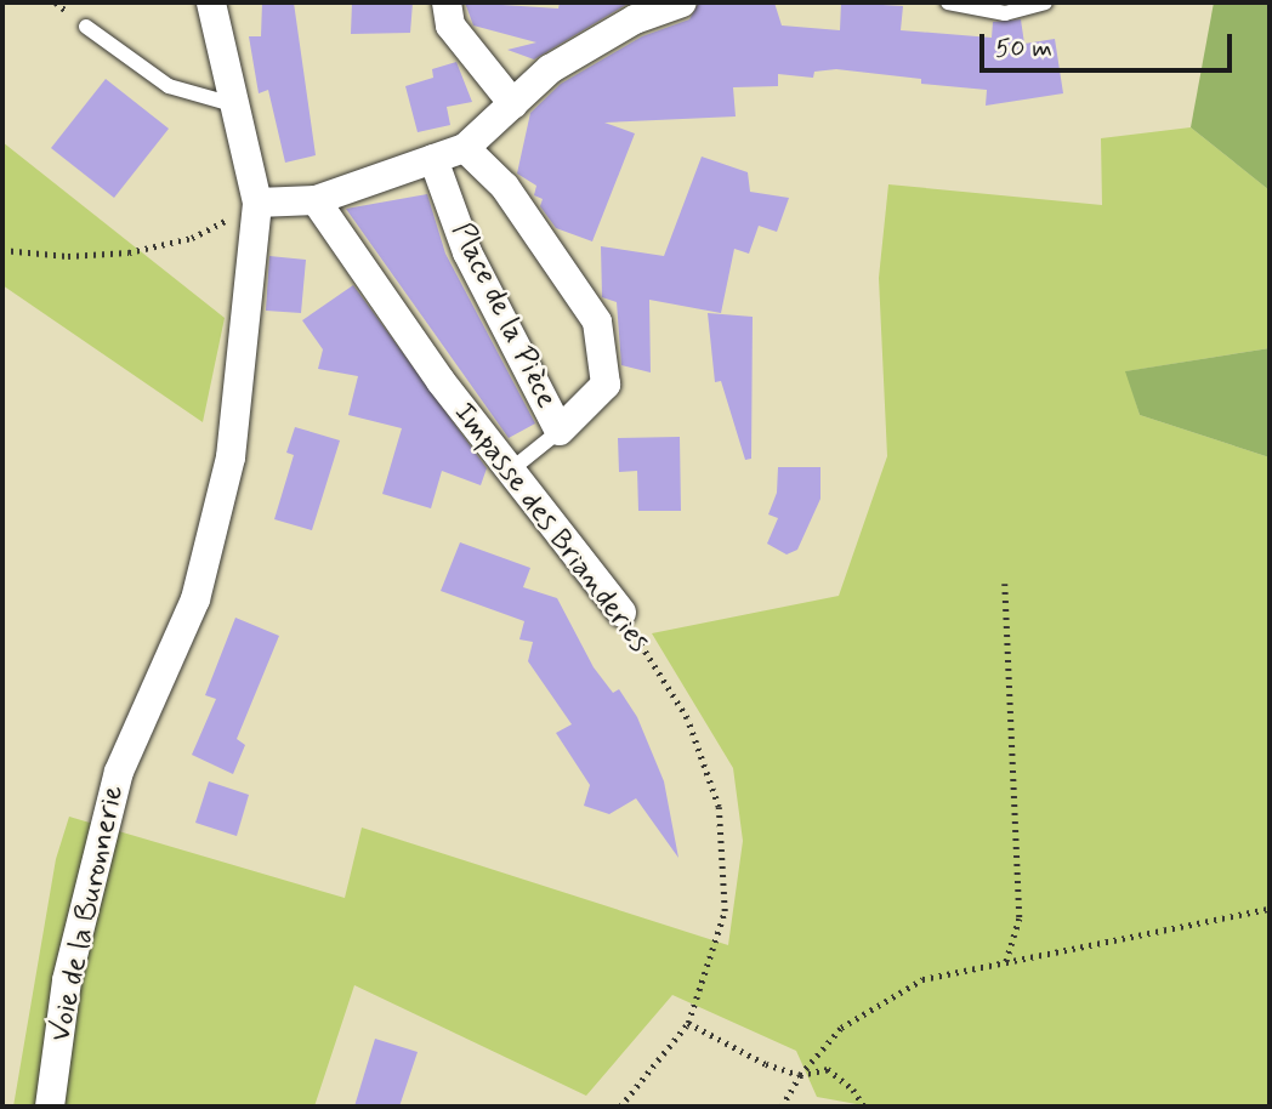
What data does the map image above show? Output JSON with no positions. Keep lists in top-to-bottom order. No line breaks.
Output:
{"streets":{"street":["Place de la Pièce","Impasse des Brianderies","Voie de la Buronnerie"]},"scale_bar":"50 m"}
